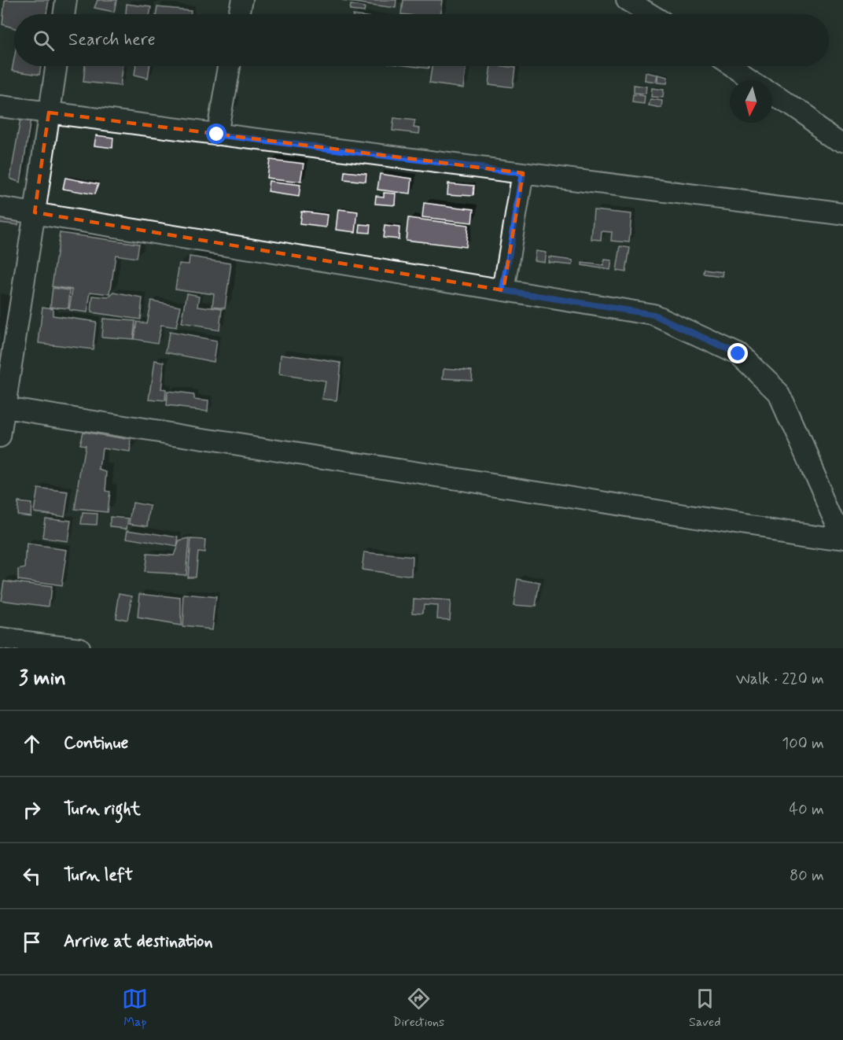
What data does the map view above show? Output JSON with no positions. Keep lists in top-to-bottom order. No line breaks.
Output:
{"north":"bottom","page":{"search":"Search here","heading":["3 min","Walk · 220 m"],"list":[["Continue","100 m"],["Turn right","40 m"],["Turn left","80 m"],"Arrive at destination"],"nav":["Map","Directions","Saved"]}}
